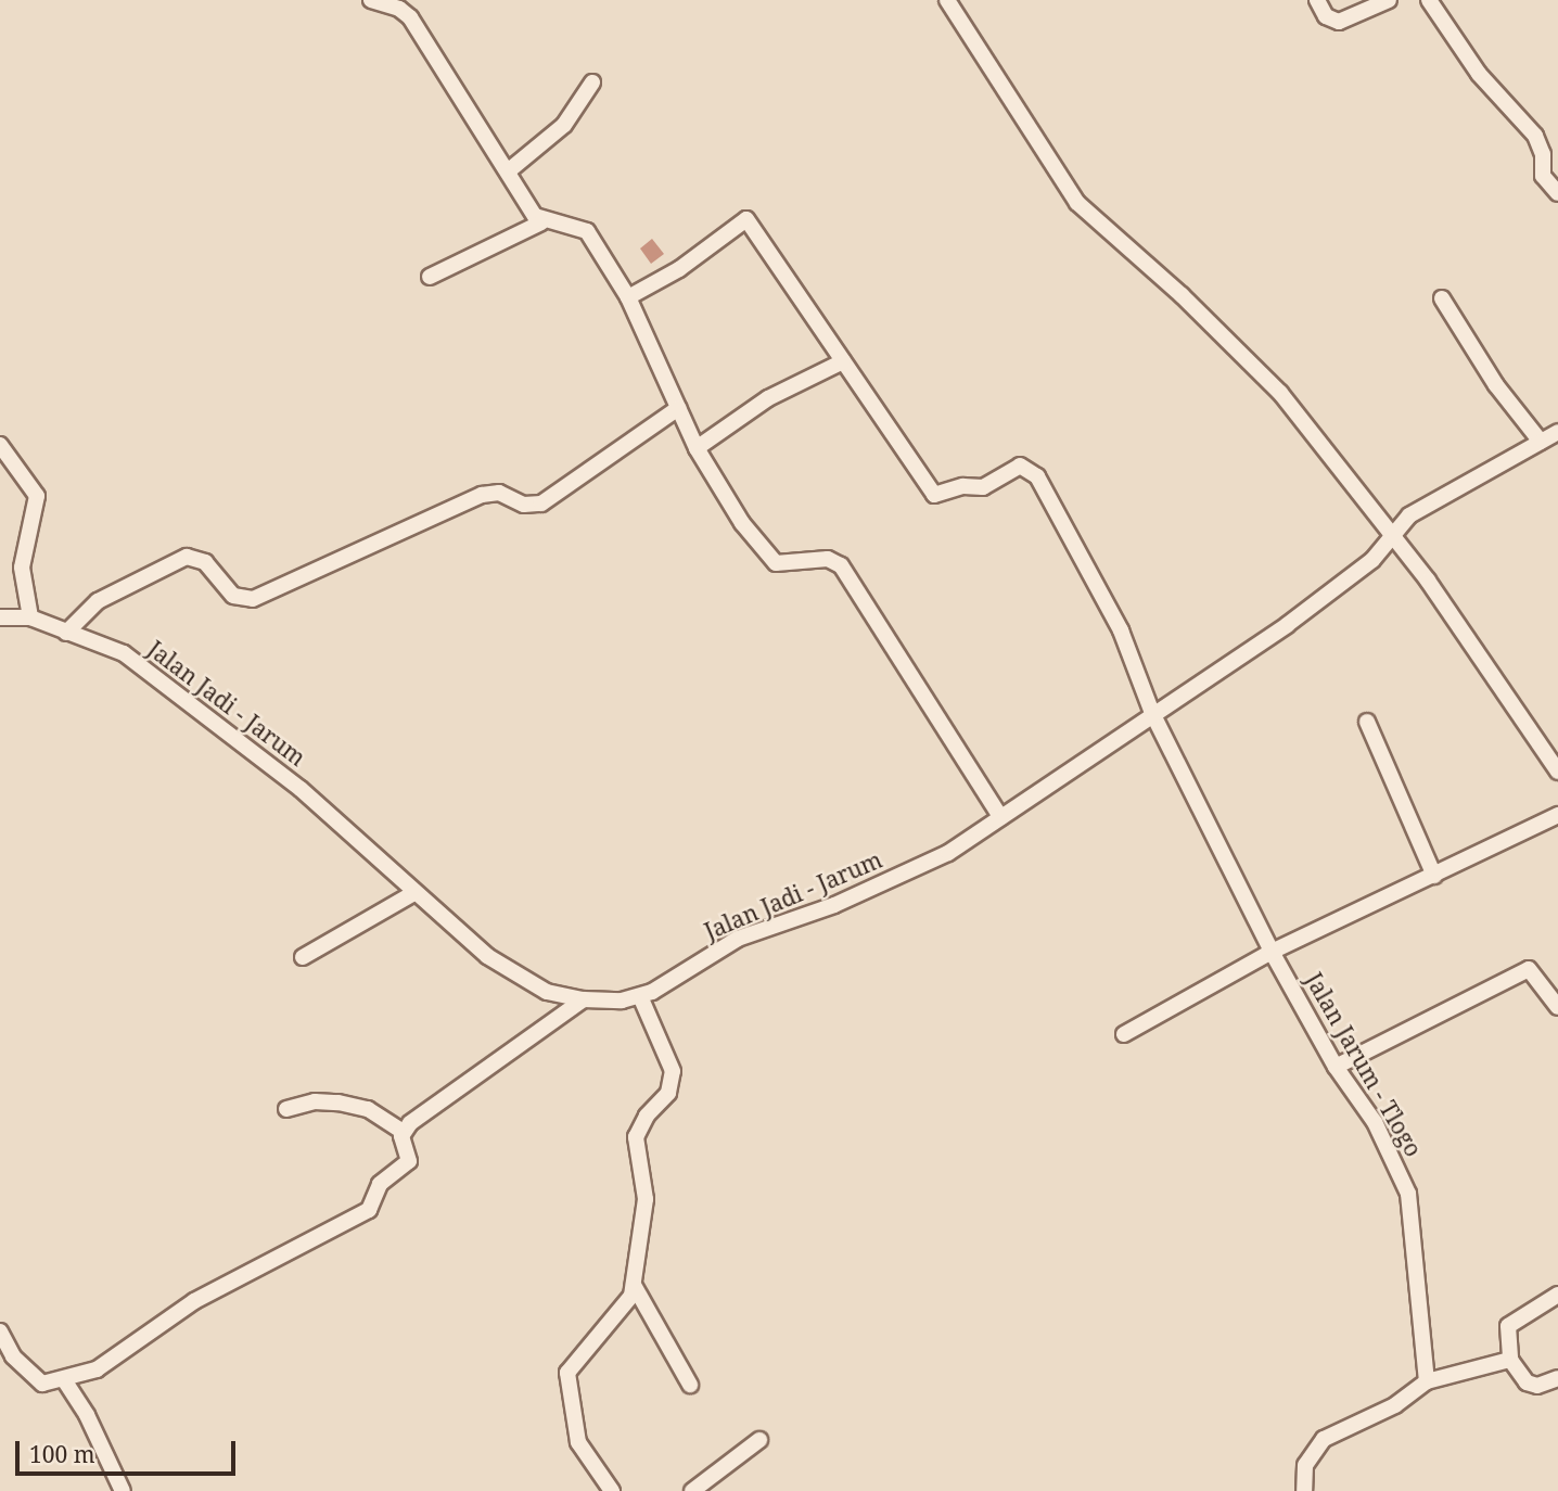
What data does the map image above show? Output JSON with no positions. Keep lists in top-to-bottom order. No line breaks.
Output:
{"streets":{"street":["Jalan Jadi - Jarum","Jalan Jarum - Tlogo"]},"crossings":[["Jalan Jadi - Jarum","Jalan Jarum - Tlogo"]],"scale_bar":"100 m"}
